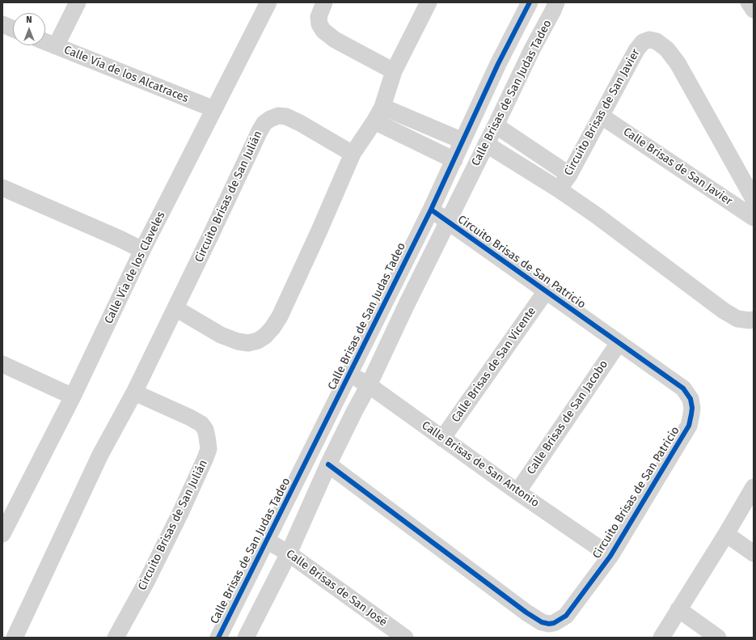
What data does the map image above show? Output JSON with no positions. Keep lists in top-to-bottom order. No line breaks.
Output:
{"streets":{"street":["Calle Vía de los Alcatraces","Calle Brisas de San Judas Tadeo","Circuito Brisas de San Javier","Calle Brisas de San Javier","Circuito Brisas de San Julián","Circuito Brisas de San Patricio","Calle Vía de los Claveles","Calle Brisas de San Vicente","Calle Brisas de San Jacobo","Calle Brisas de San Antonio","Calle Brisas de San José"]},"crossings":[["Calle Vía de los Alcatraces","Calle Vía de los Claveles"],["Calle Brisas de San Judas Tadeo","Circuito Brisas de San Javier"],["Calle Brisas de San Judas Tadeo","Circuito Brisas de San Patricio"],["Calle Brisas de San Judas Tadeo","Calle Brisas de San Antonio"],["Calle Brisas de San Judas Tadeo","Calle Brisas de San José"],["Circuito Brisas de San Javier","Calle Brisas de San Javier"],["Circuito Brisas de San Patricio","Calle Brisas de San Vicente"],["Circuito Brisas de San Patricio","Calle Brisas de San Jacobo"],["Circuito Brisas de San Patricio","Calle Brisas de San Antonio"],["Calle Brisas de San Vicente","Calle Brisas de San Antonio"],["Calle Brisas de San Jacobo","Calle Brisas de San Antonio"]],"north":"top"}
